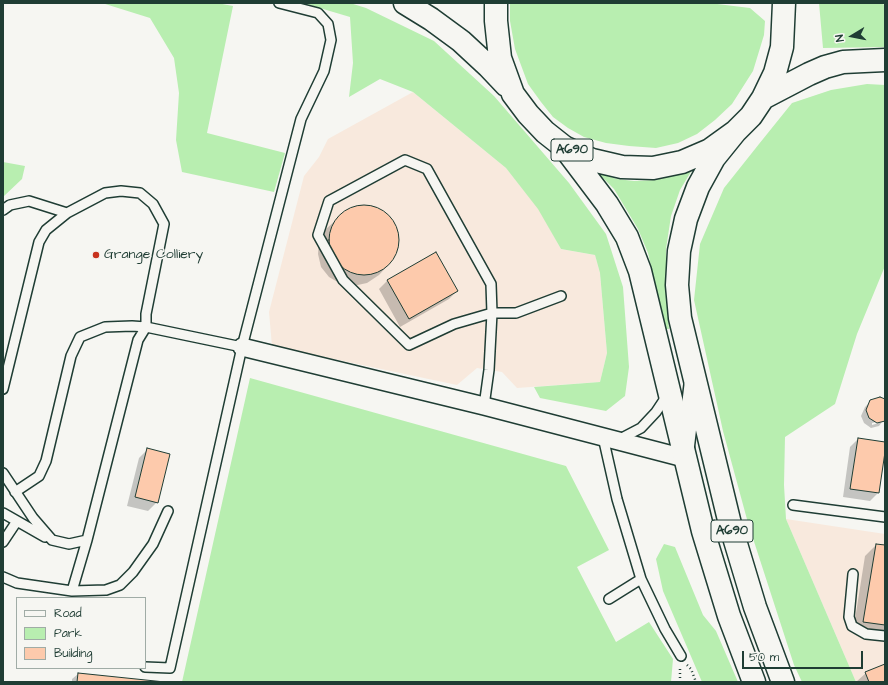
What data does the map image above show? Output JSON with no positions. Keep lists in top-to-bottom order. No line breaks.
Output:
{"streets":{"highway":["A690"]},"places":["Grange Colliery"],"legend":["Road","Park","Building"],"scale_bar":"50 m","north":"left"}
